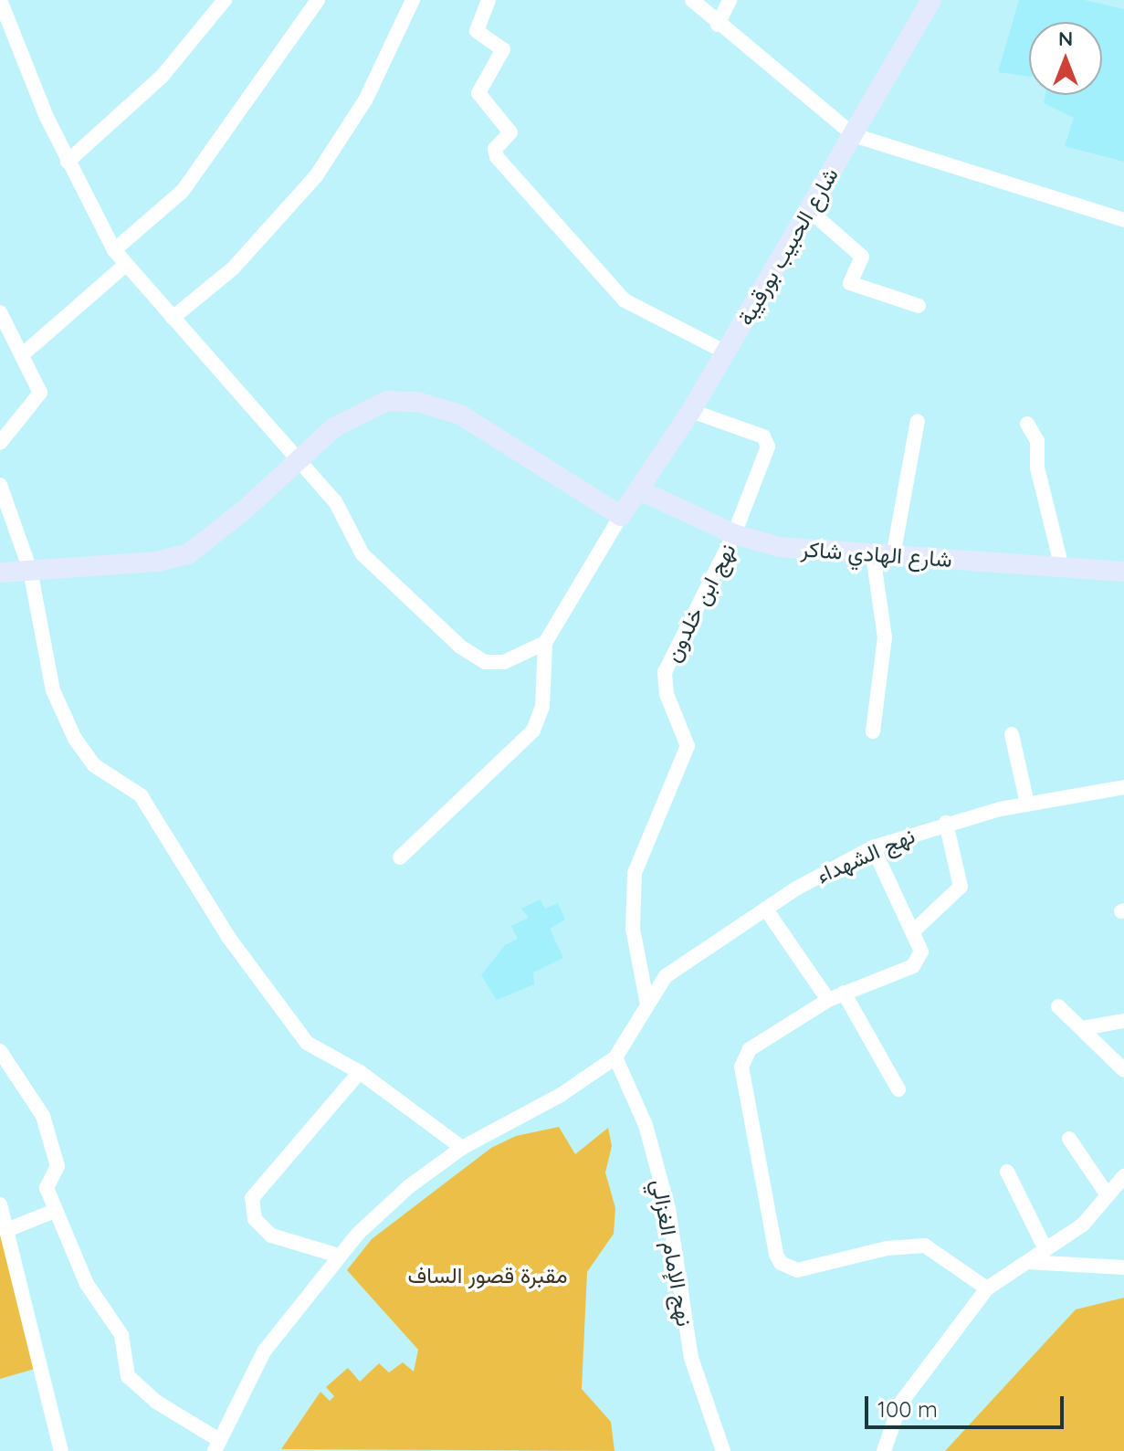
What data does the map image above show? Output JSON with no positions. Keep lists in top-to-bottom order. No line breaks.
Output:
{"streets":{"street":["شارع الحبيب بورقيبة","شارع الهادي شاكر","نهج ابن خلدون","نهج الشهداء","نهج الإمام الغزالي"]},"crossings":[["شارع الحبيب بورقيبة","شارع الهادي شاكر"],["شارع الحبيب بورقيبة","نهج ابن خلدون"],["شارع الهادي شاكر","نهج ابن خلدون"],["نهج ابن خلدون","نهج الشهداء"],["نهج الشهداء","نهج الإمام الغزالي"]],"parks":["مقبرة قصور الساف"],"scale_bar":"100 m","north":"top"}
